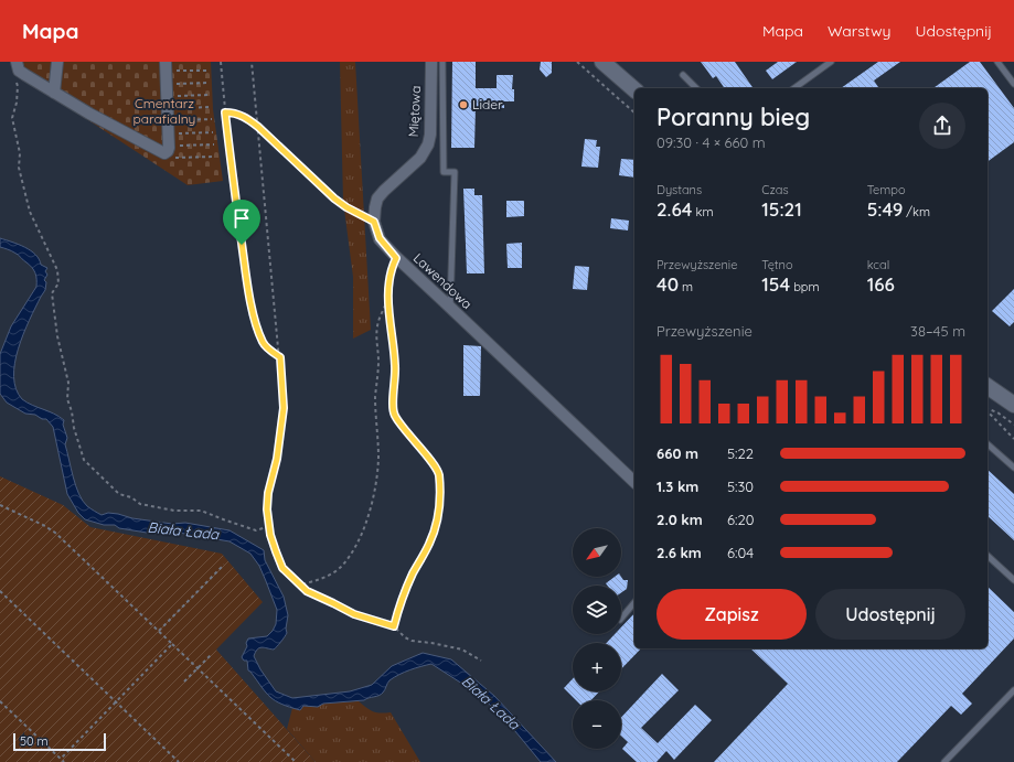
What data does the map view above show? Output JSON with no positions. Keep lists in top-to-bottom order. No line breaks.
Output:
{"streets":{"street":["Miętowa","Lawendowa"]},"crossings":[["Miętowa","Lawendowa"]],"water":["Biała Łada"],"parks":["Cmentarz parafialny"],"places":["Lider"],"scale_bar":"50 m","north":"bottom left","page":{"header":"Mapa","nav":["Mapa","Warstwy","Udostępnij"],"heading":["Poranny bieg","09:30 · 4 × 660 m"],"stats":[["Dystans","2.64 km"],["Czas","15:21"],["Tempo","5:49 /km"],["Przewyższenie","40 m"],["Tętno","154 bpm"],["kcal","166"]],"chart":["Przewyższenie","38–45 m"],"list":[{"name":"660 m","note":"5:22"},{"name":"1.3 km","note":"5:30"},{"name":"2.0 km","note":"6:20"},{"name":"2.6 km","note":"6:04"}],"map_buttons":["+","−"],"buttons":["Zapisz","Udostępnij"],"scale":"50 m"}}
